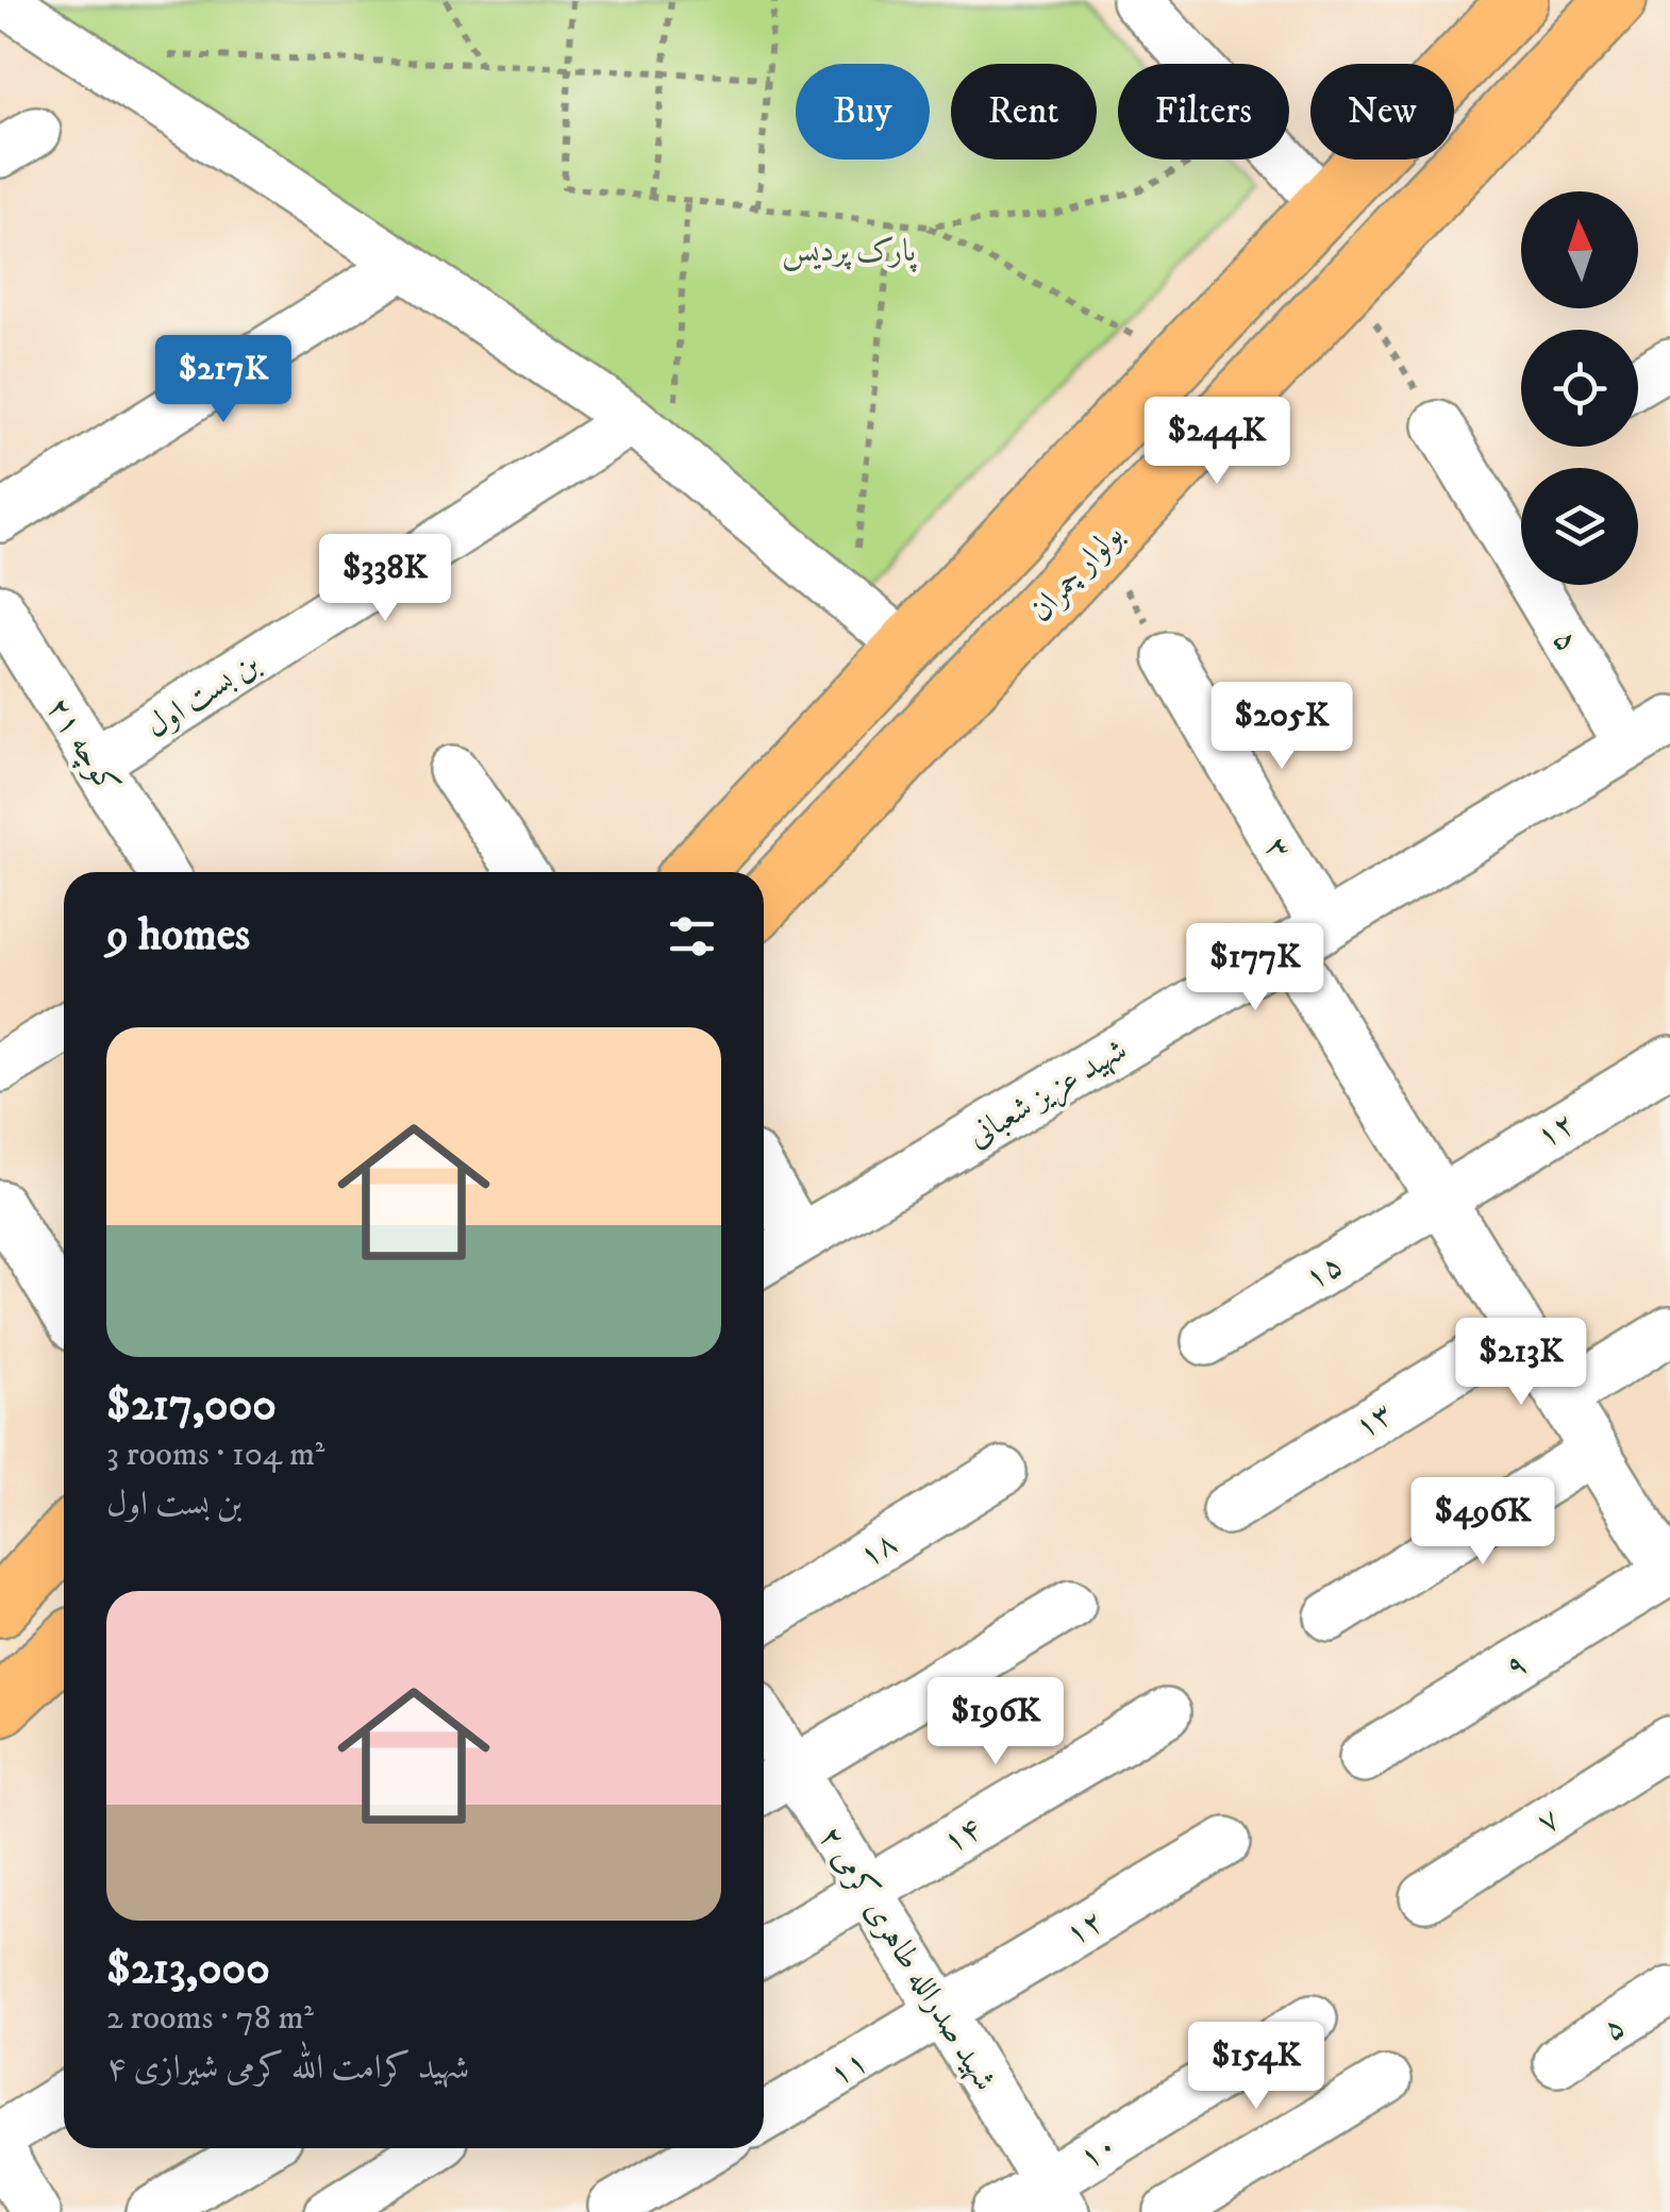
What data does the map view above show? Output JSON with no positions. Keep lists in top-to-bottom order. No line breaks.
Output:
{"streets":{"main road":["بولوار چمران"],"street":["۵","بن بست اول","کوچه ۲۱","۳","شهید عزیز شعبانی","۱۲","۱۵","۱۳","۱۸","۹","۷","۱۴","شهید صدرالله طاهری کرمی ۲","۱۱","۱۰"]},"crossings":[["۵","شهید عزیز شعبانی"],["بن بست اول","کوچه ۲۱"],["۳","شهید عزیز شعبانی"],["۳","۱۲"],["۳","۱۵"],["۳","۱۳"],["۳","۹"],["۱۲","۱۵"],["۱۲","شهید صدرالله طاهری کرمی ۲"],["۱۲","۱۱"],["۱۴","شهید صدرالله طاهری کرمی ۲"],["شهید صدرالله طاهری کرمی ۲","۱۱"],["شهید صدرالله طاهری کرمی ۲","۱۰"]],"parks":["پارک پردیس"],"north":"top","page":{"chip":["Buy","Rent","Filters","New"],"price":["$217K","$244K","$338K","$205K","$177K","$213K","$496K","$196K","$154K"],"heading":"9 homes","list":[{"name":"$217,000","note":"3 rooms · 104 m² · بن بست اول"},{"name":"$213,000","note":"2 rooms · 78 m² · شهید کرامت الله کرمی شیرازی ۴"}]}}
